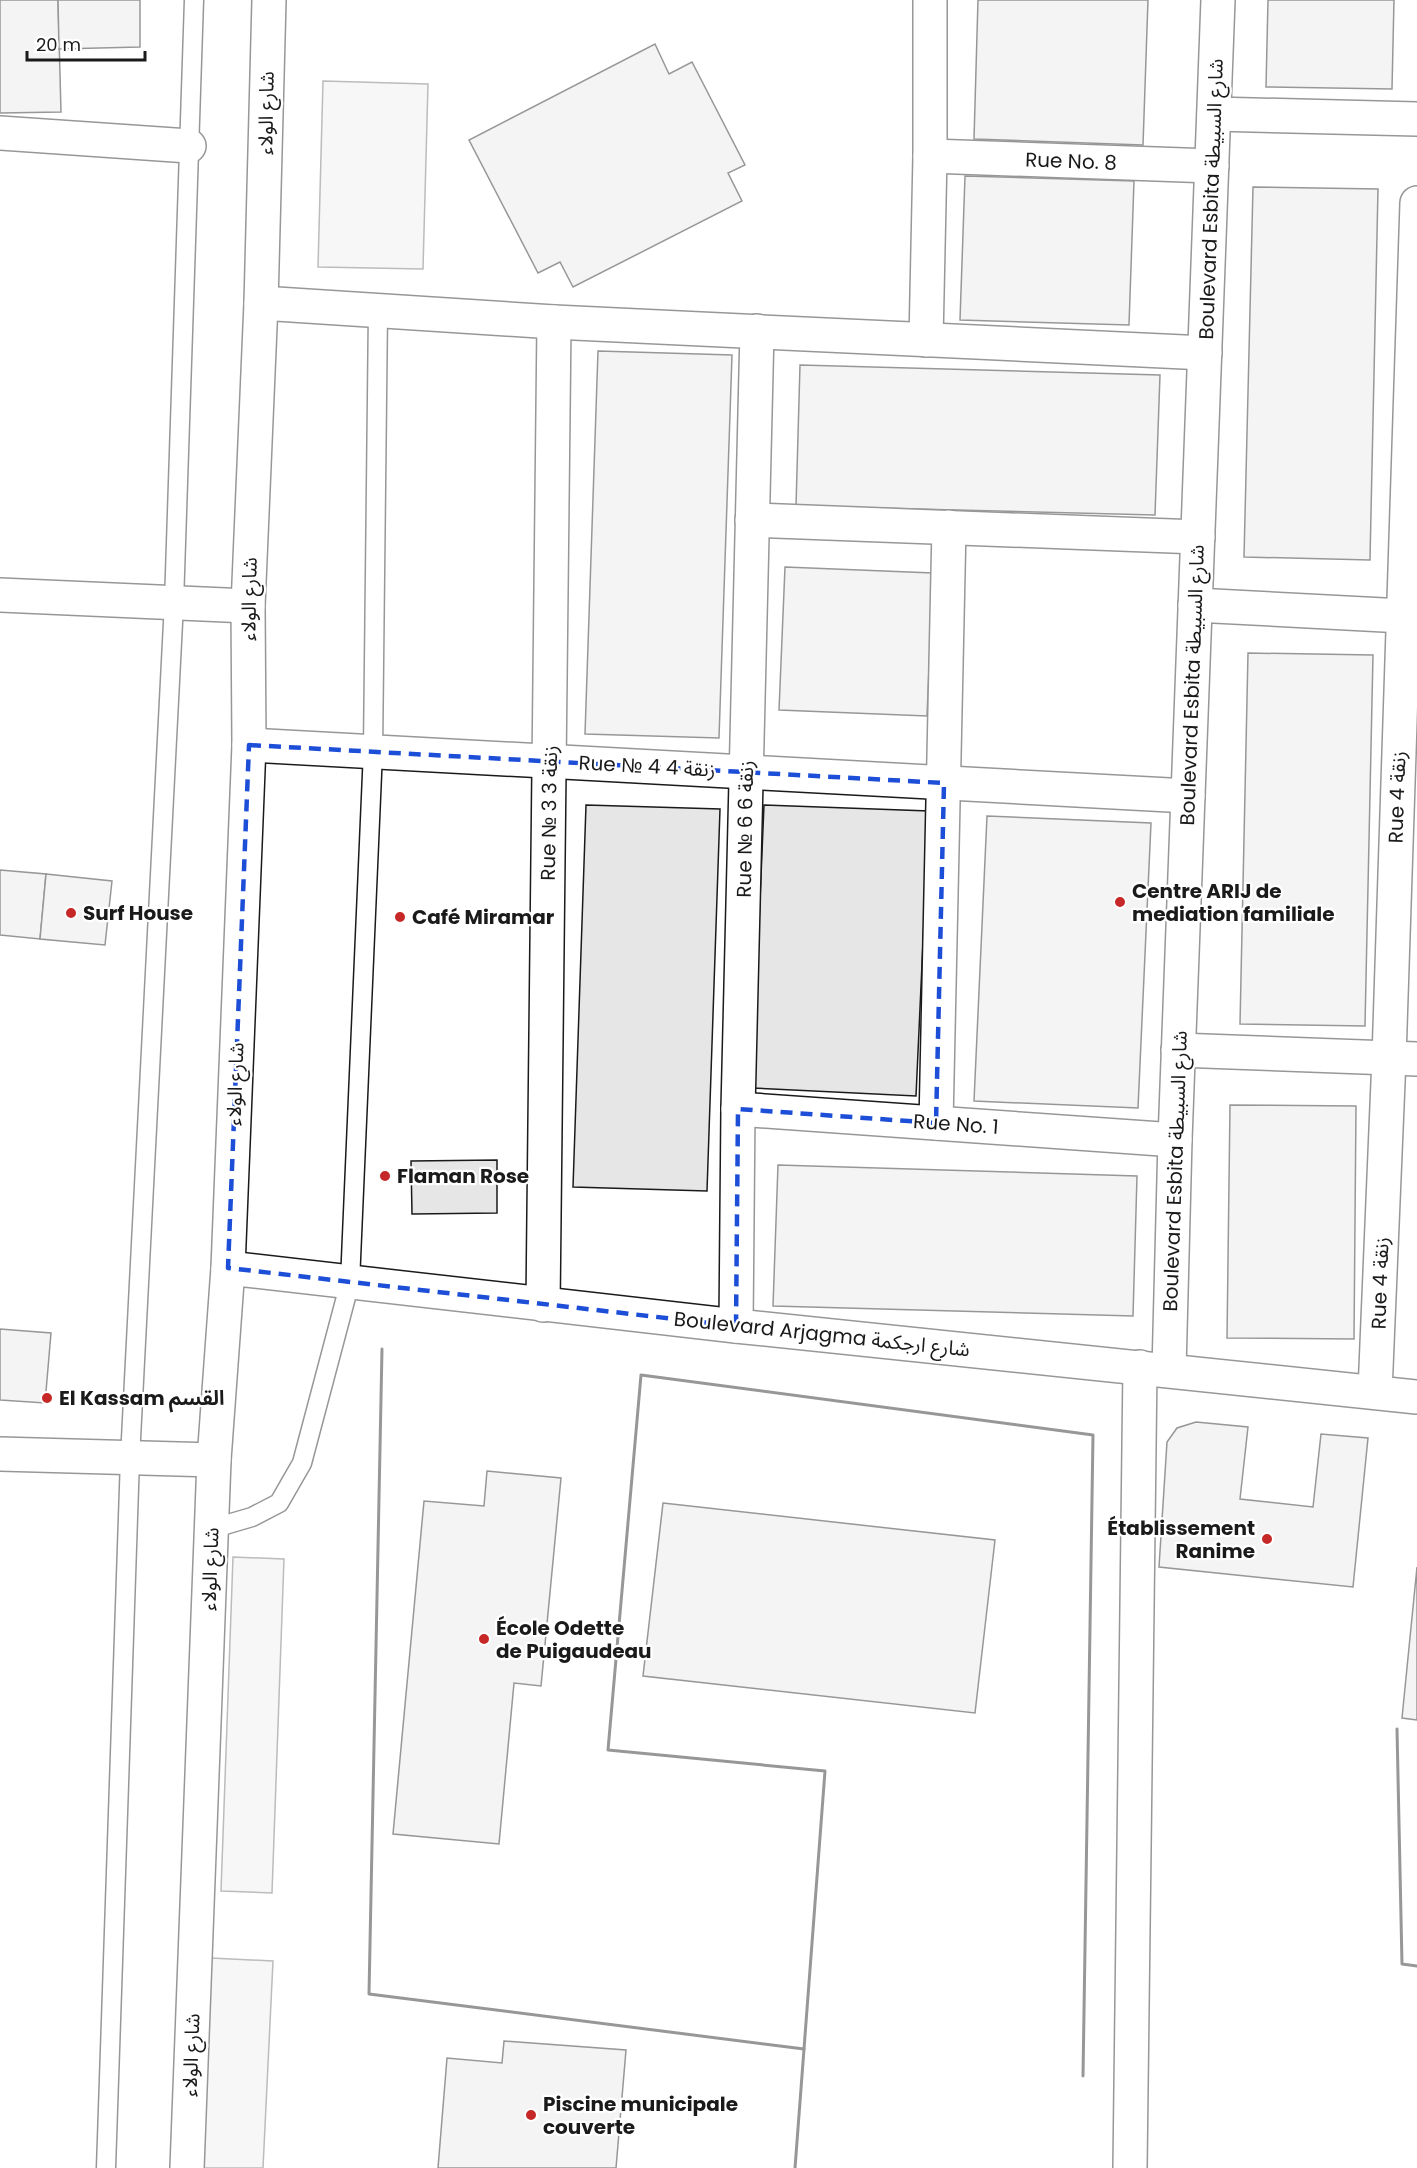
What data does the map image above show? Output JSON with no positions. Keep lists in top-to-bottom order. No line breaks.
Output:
{"streets":{"street":["شارع الولاء","Rue No. 8","Boulevard Esbita شارع السبيطة","Rue № 4 زنقة 4","Rue 4 زنقة","Rue № 3 زنقة 3","Rue № 6 زنقة 6","Rue No. 1","Boulevard Arjagma شارع ارجكمة"]},"crossings":[["شارع الولاء","Rue № 4 زنقة 4"],["شارع الولاء","Boulevard Arjagma شارع ارجكمة"],["Rue No. 8","Boulevard Esbita شارع السبيطة"],["Boulevard Esbita شارع السبيطة","Rue № 4 زنقة 4"],["Boulevard Esbita شارع السبيطة","Rue No. 1"],["Boulevard Esbita شارع السبيطة","Boulevard Arjagma شارع ارجكمة"],["Rue № 4 زنقة 4","Rue № 3 زنقة 3"],["Rue № 4 زنقة 4","Rue № 6 زنقة 6"],["Rue 4 زنقة","Boulevard Arjagma شارع ارجكمة"],["Rue № 3 زنقة 3","Boulevard Arjagma شارع ارجكمة"],["Rue № 6 زنقة 6","Rue No. 1"],["Rue № 6 زنقة 6","Boulevard Arjagma شارع ارجكمة"]],"places":["Centre ARIJ de mediation familiale","Surf House","Café Miramar","Flaman Rose","El Kassam القسم","Établissement Ranime","École Odette de Puigaudeau","Piscine municipale couverte"],"scale_bar":"20 m"}
